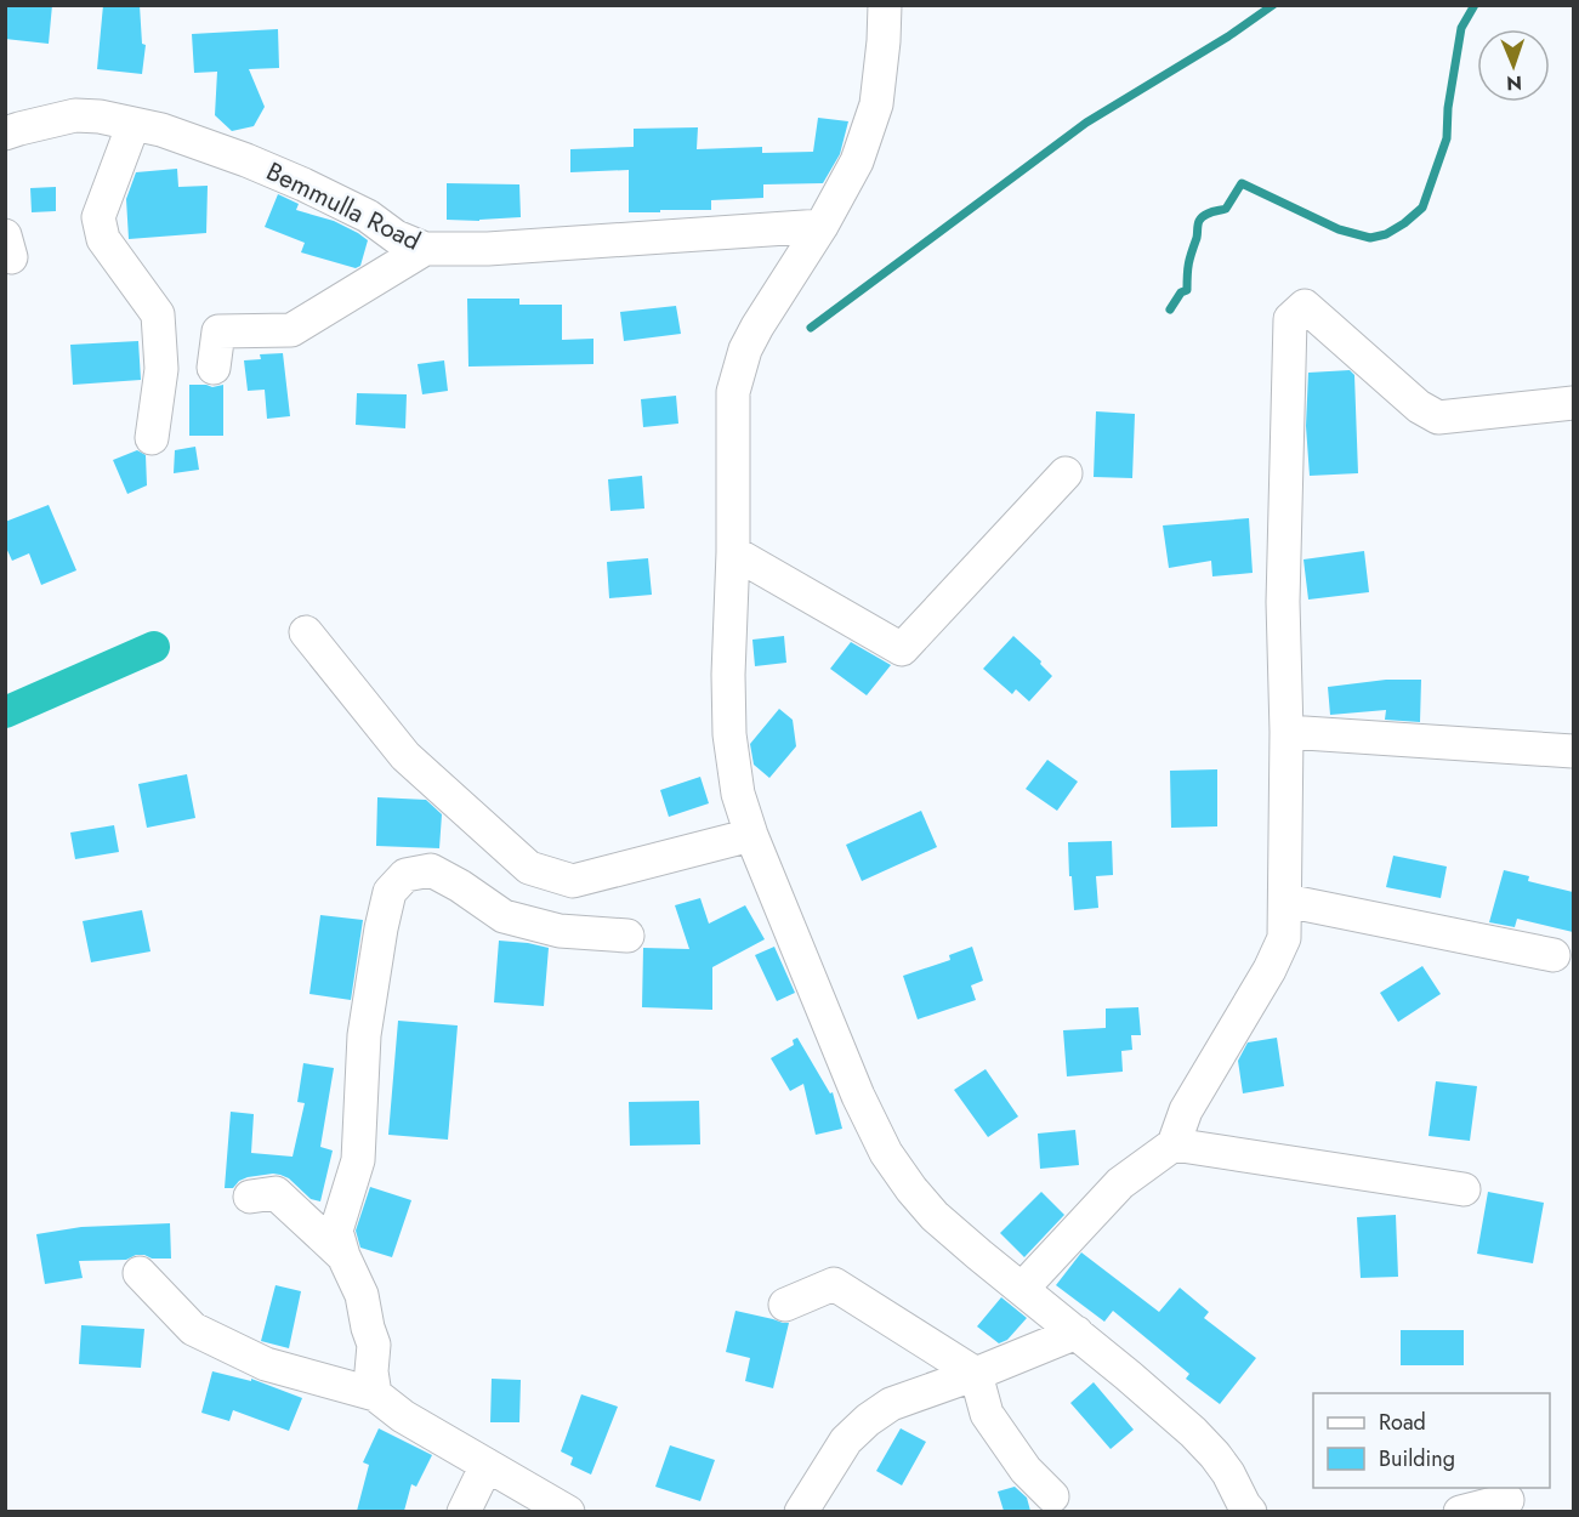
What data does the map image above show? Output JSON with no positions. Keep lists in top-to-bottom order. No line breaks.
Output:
{"streets":{"street":["Bemmulla Road"]},"legend":["Road","Building"],"north":"bottom"}
